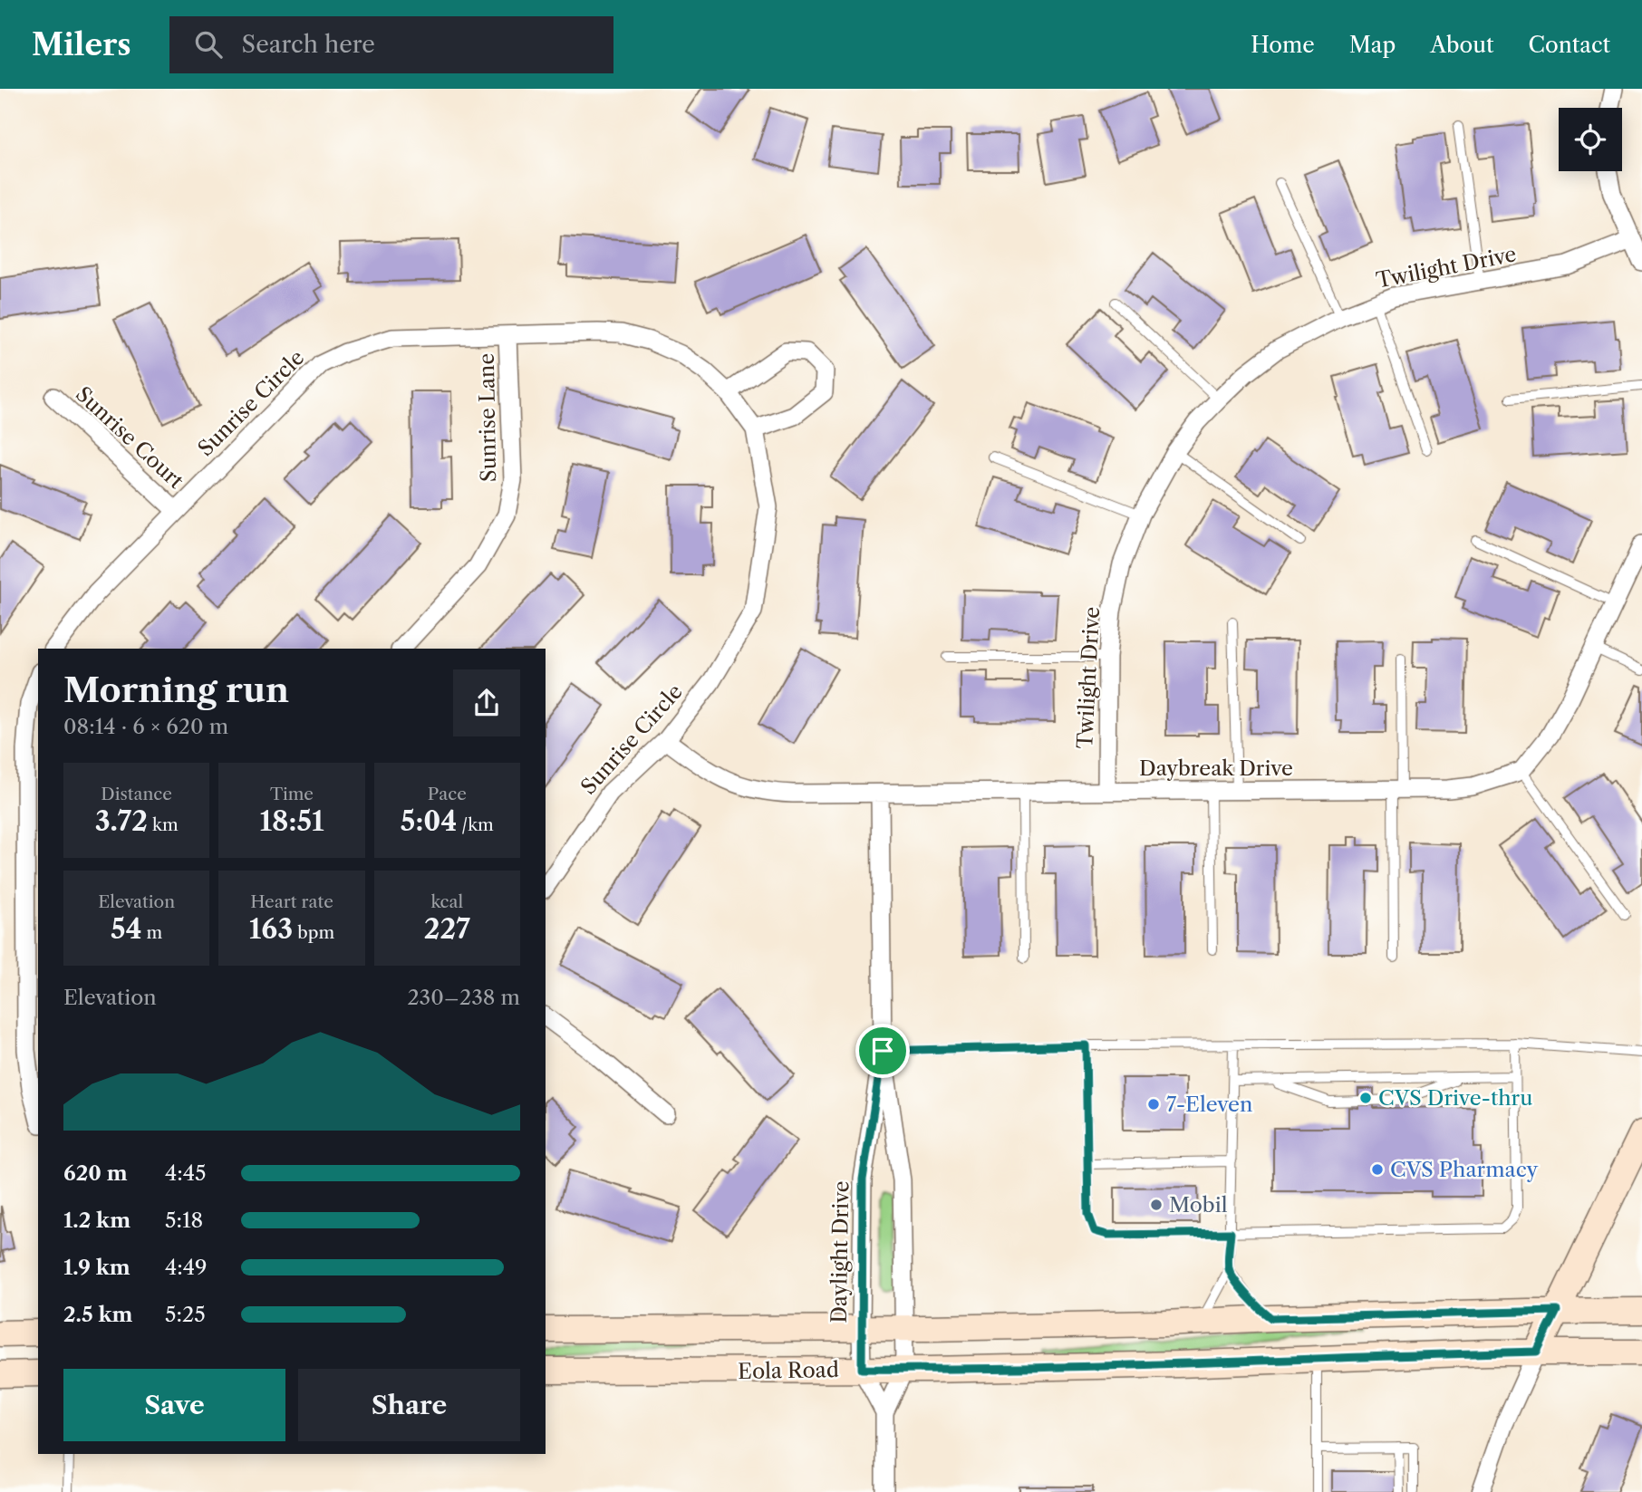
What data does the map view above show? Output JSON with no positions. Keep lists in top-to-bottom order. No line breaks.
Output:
{"streets":{"street":["Twilight Drive","Sunrise Circle","Sunrise Lane","Sunrise Court","Daybreak Drive","Daylight Drive","Eola Road"]},"crossings":[["Twilight Drive","Daybreak Drive"],["Sunrise Circle","Sunrise Lane"],["Sunrise Circle","Sunrise Court"],["Sunrise Circle","Daybreak Drive"],["Daybreak Drive","Daylight Drive"],["Daylight Drive","Eola Road"]],"places":["CVS Drive-thru","7-Eleven","CVS Pharmacy","Mobil"],"page":{"header":"Milers","search":"Search here","nav":["Home","Map","About","Contact"],"heading":["Morning run","08:14 · 6 × 620 m"],"stats":[["Distance","3.72 km"],["Time","18:51"],["Pace","5:04 /km"],["Elevation","54 m"],["Heart rate","163 bpm"],["kcal","227"]],"chart":["Elevation","230–238 m"],"list":[{"name":"620 m","note":"4:45"},{"name":"1.2 km","note":"5:18"},{"name":"1.9 km","note":"4:49"},{"name":"2.5 km","note":"5:25"}],"buttons":["Save","Share"]}}
